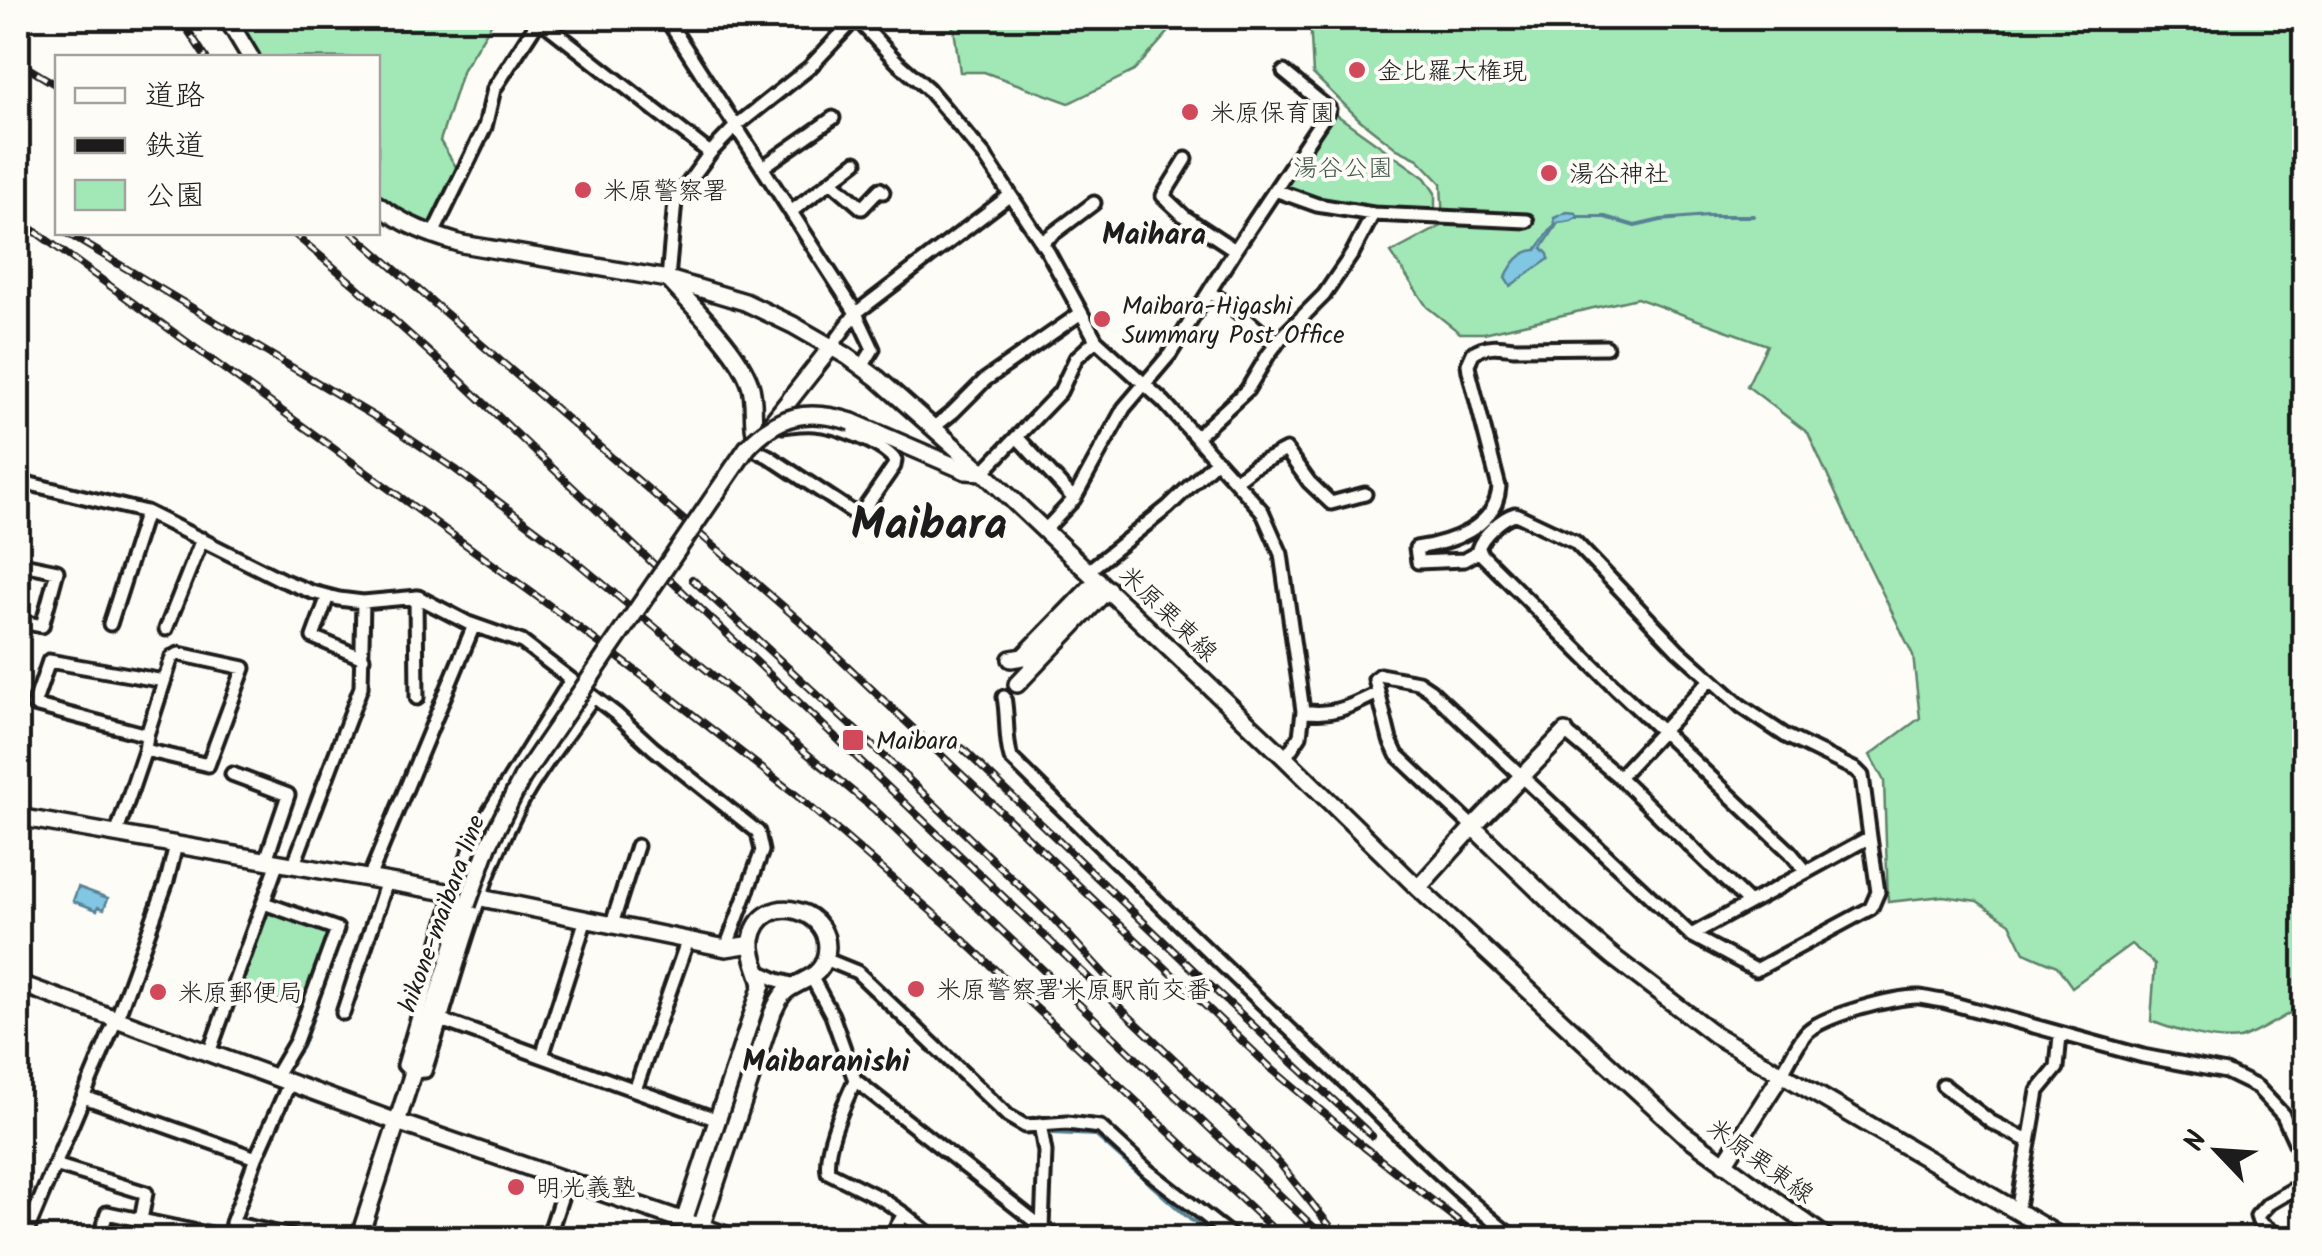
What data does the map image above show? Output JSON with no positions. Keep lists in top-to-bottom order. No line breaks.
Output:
{"streets":{"main road":["米原栗東線","hikone-maibara line"]},"crossings":[["米原栗東線","hikone-maibara line"]],"districts":["Maihara","Maibara","Maibaranishi"],"parks":["湯谷公園"],"places":{"other":["金比羅大権現","米原保育園","湯谷神社","米原警察署","Maibara-Higashi Summary Post Office","米原警察署米原駅前交番","米原郵便局","明光義塾"],"transit":["Maibara"]},"legend":["道路","鉄道","公園"],"north":"top left"}
